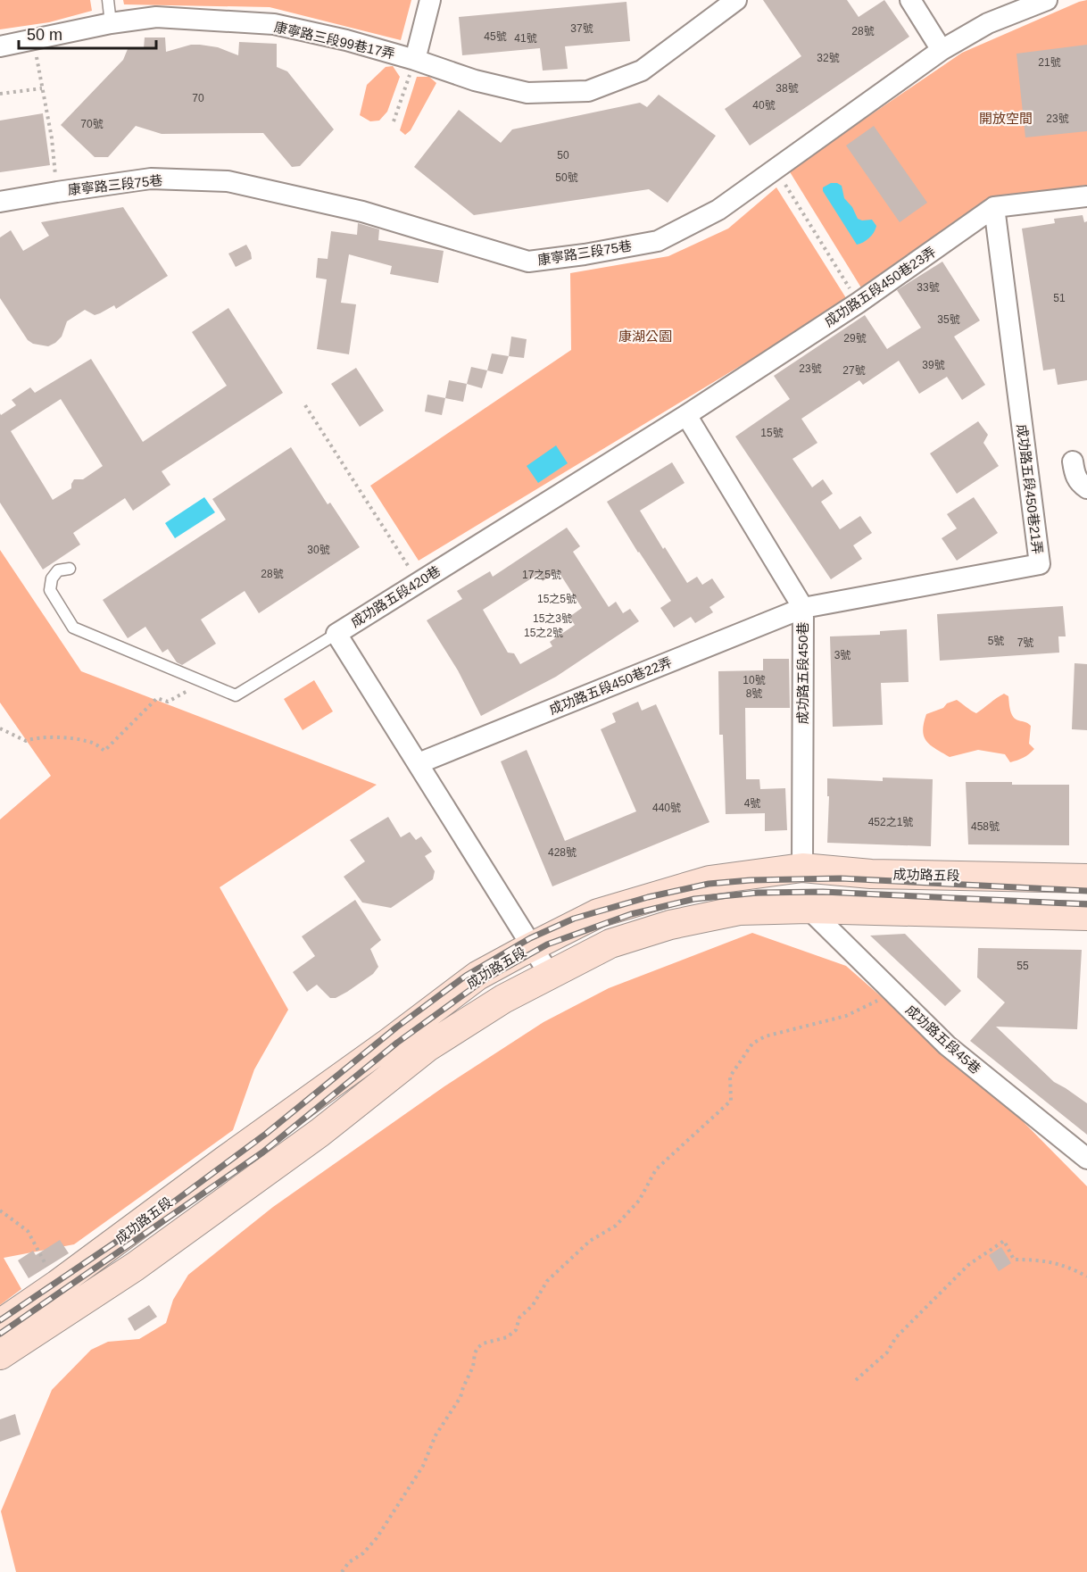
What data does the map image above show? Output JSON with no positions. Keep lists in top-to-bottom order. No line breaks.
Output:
{"streets":{"main road":["成功路五段"],"street":["康寧路三段99巷17弄","康寧路三段75巷","成功路五段450巷23弄","成功路五段450巷21弄","成功路五段420巷","成功路五段450巷","成功路五段450巷22弄","成功路五段45巷"]},"crossings":[["成功路五段450巷23弄","成功路五段450巷21弄"],["成功路五段450巷23弄","成功路五段420巷"],["成功路五段450巷23弄","成功路五段450巷"],["成功路五段450巷21弄","成功路五段450巷"],["成功路五段450巷21弄","成功路五段450巷22弄"],["成功路五段420巷","成功路五段450巷"],["成功路五段420巷","成功路五段450巷22弄"],["成功路五段420巷","成功路五段"],["成功路五段450巷","成功路五段450巷22弄"],["成功路五段450巷","成功路五段"]],"parks":["開放空間","康湖公園"],"house_numbers":["37號","28號","45號","41號","32號","21號","38號","70","40號","23號","70號","50","50號","33號","51","35號","29號","39號","23號","27號","15號","30號","28號","17之5號","15之5號","15之3號","15之2號","5號","7號","3號","10號","8號","4號","440號","452之1號","458號","428號","55"],"scale_bar":"50 m"}
